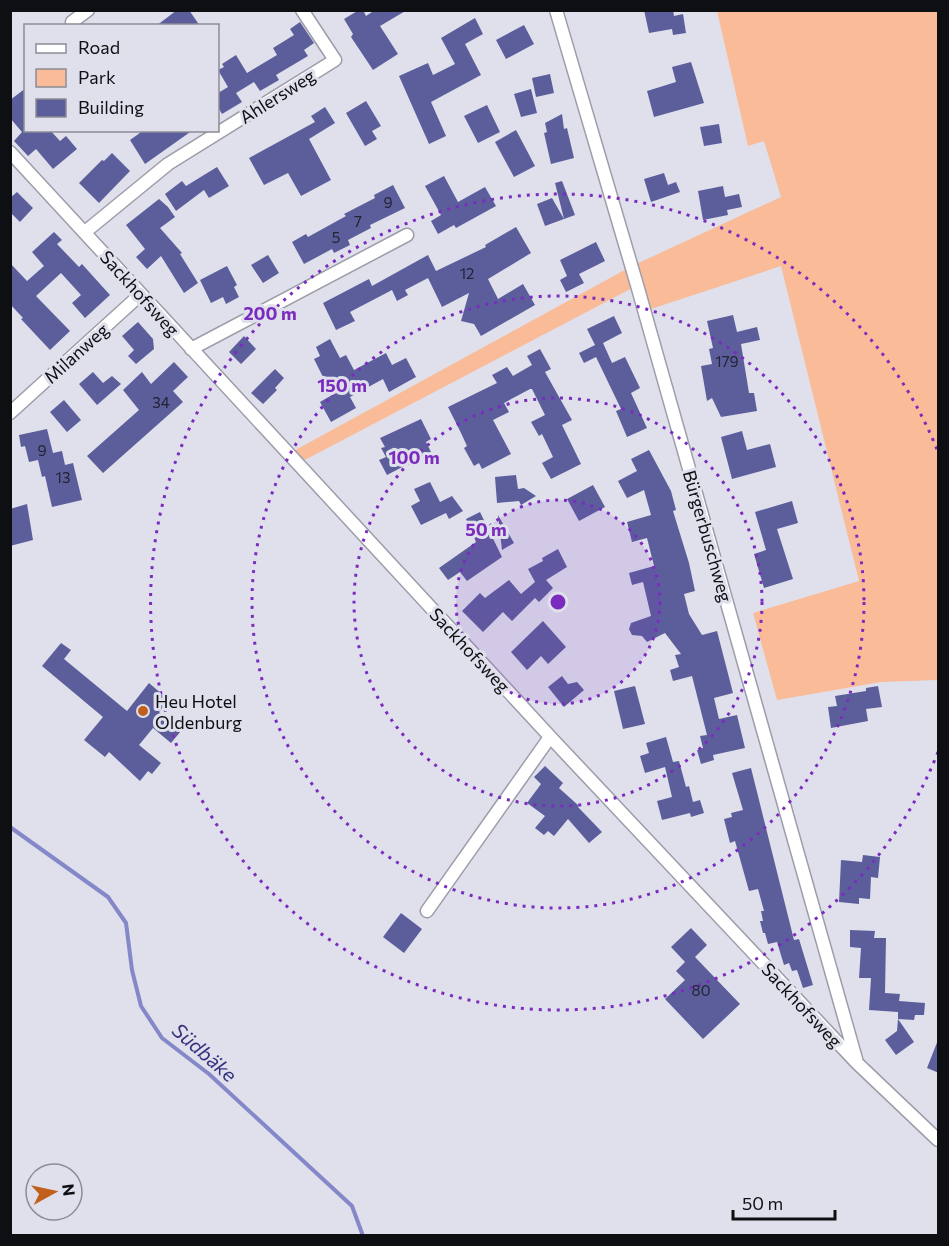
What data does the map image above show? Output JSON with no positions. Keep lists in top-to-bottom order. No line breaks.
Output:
{"streets":{"street":["Ahlersweg","Sackhofsweg","Milanweg","Bürgerbuschweg"]},"crossings":[["Ahlersweg","Sackhofsweg"],["Sackhofsweg","Milanweg"],["Sackhofsweg","Bürgerbuschweg"]],"water":["Südbäke"],"places":["Heu Hotel Oldenburg"],"house_numbers":["9","7","5","12","179","34","9","13","80"],"legend":["Road","Park","Building"],"scale_bar":"50 m","north":"right","rings":["200 m","150 m","100 m","50 m"]}
